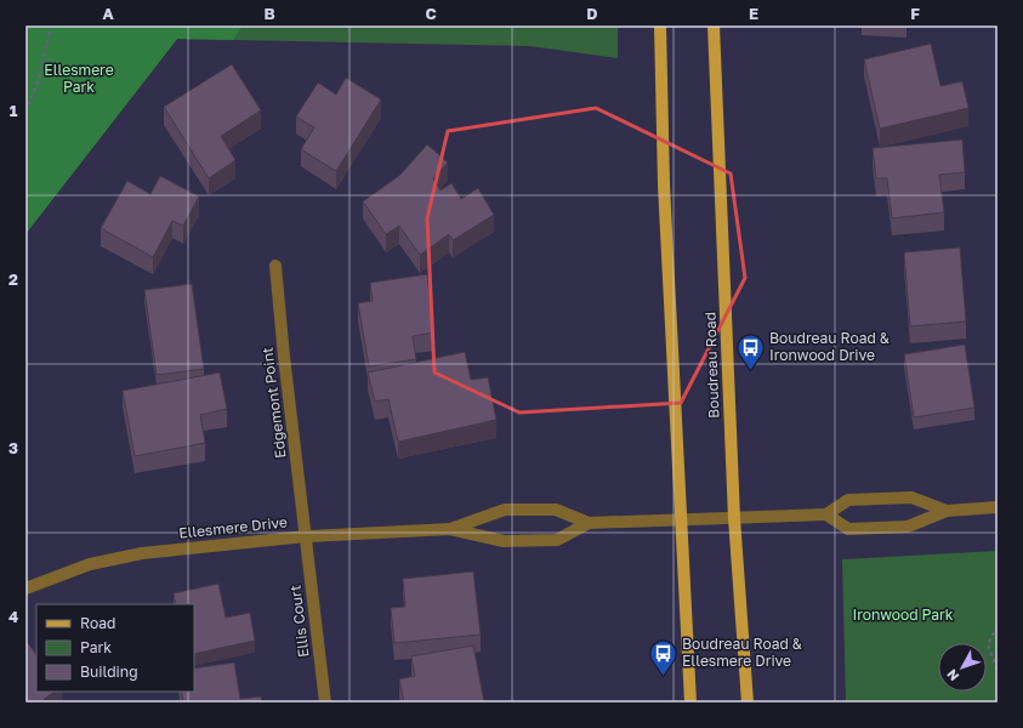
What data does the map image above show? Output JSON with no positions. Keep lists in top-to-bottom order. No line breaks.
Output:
{"streets":{"main road":["Boudreau Road"],"street":["Edgemont Point","Ellesmere Drive","Ellis Court"]},"crossings":[["Boudreau Road","Ellesmere Drive"],["Edgemont Point","Ellesmere Drive"],["Edgemont Point","Ellis Court"],["Ellesmere Drive","Ellis Court"]],"parks":["Ellesmere Park","Ironwood Park"],"places":{"bus stop":["Boudreau Road & Ironwood Drive","Boudreau Road & Ellesmere Drive"]},"legend":["Road","Park","Building"],"north":"bottom left","grid":{"columns":["A","B","C","D","E","F"],"rows":["1","2","3","4"]}}
